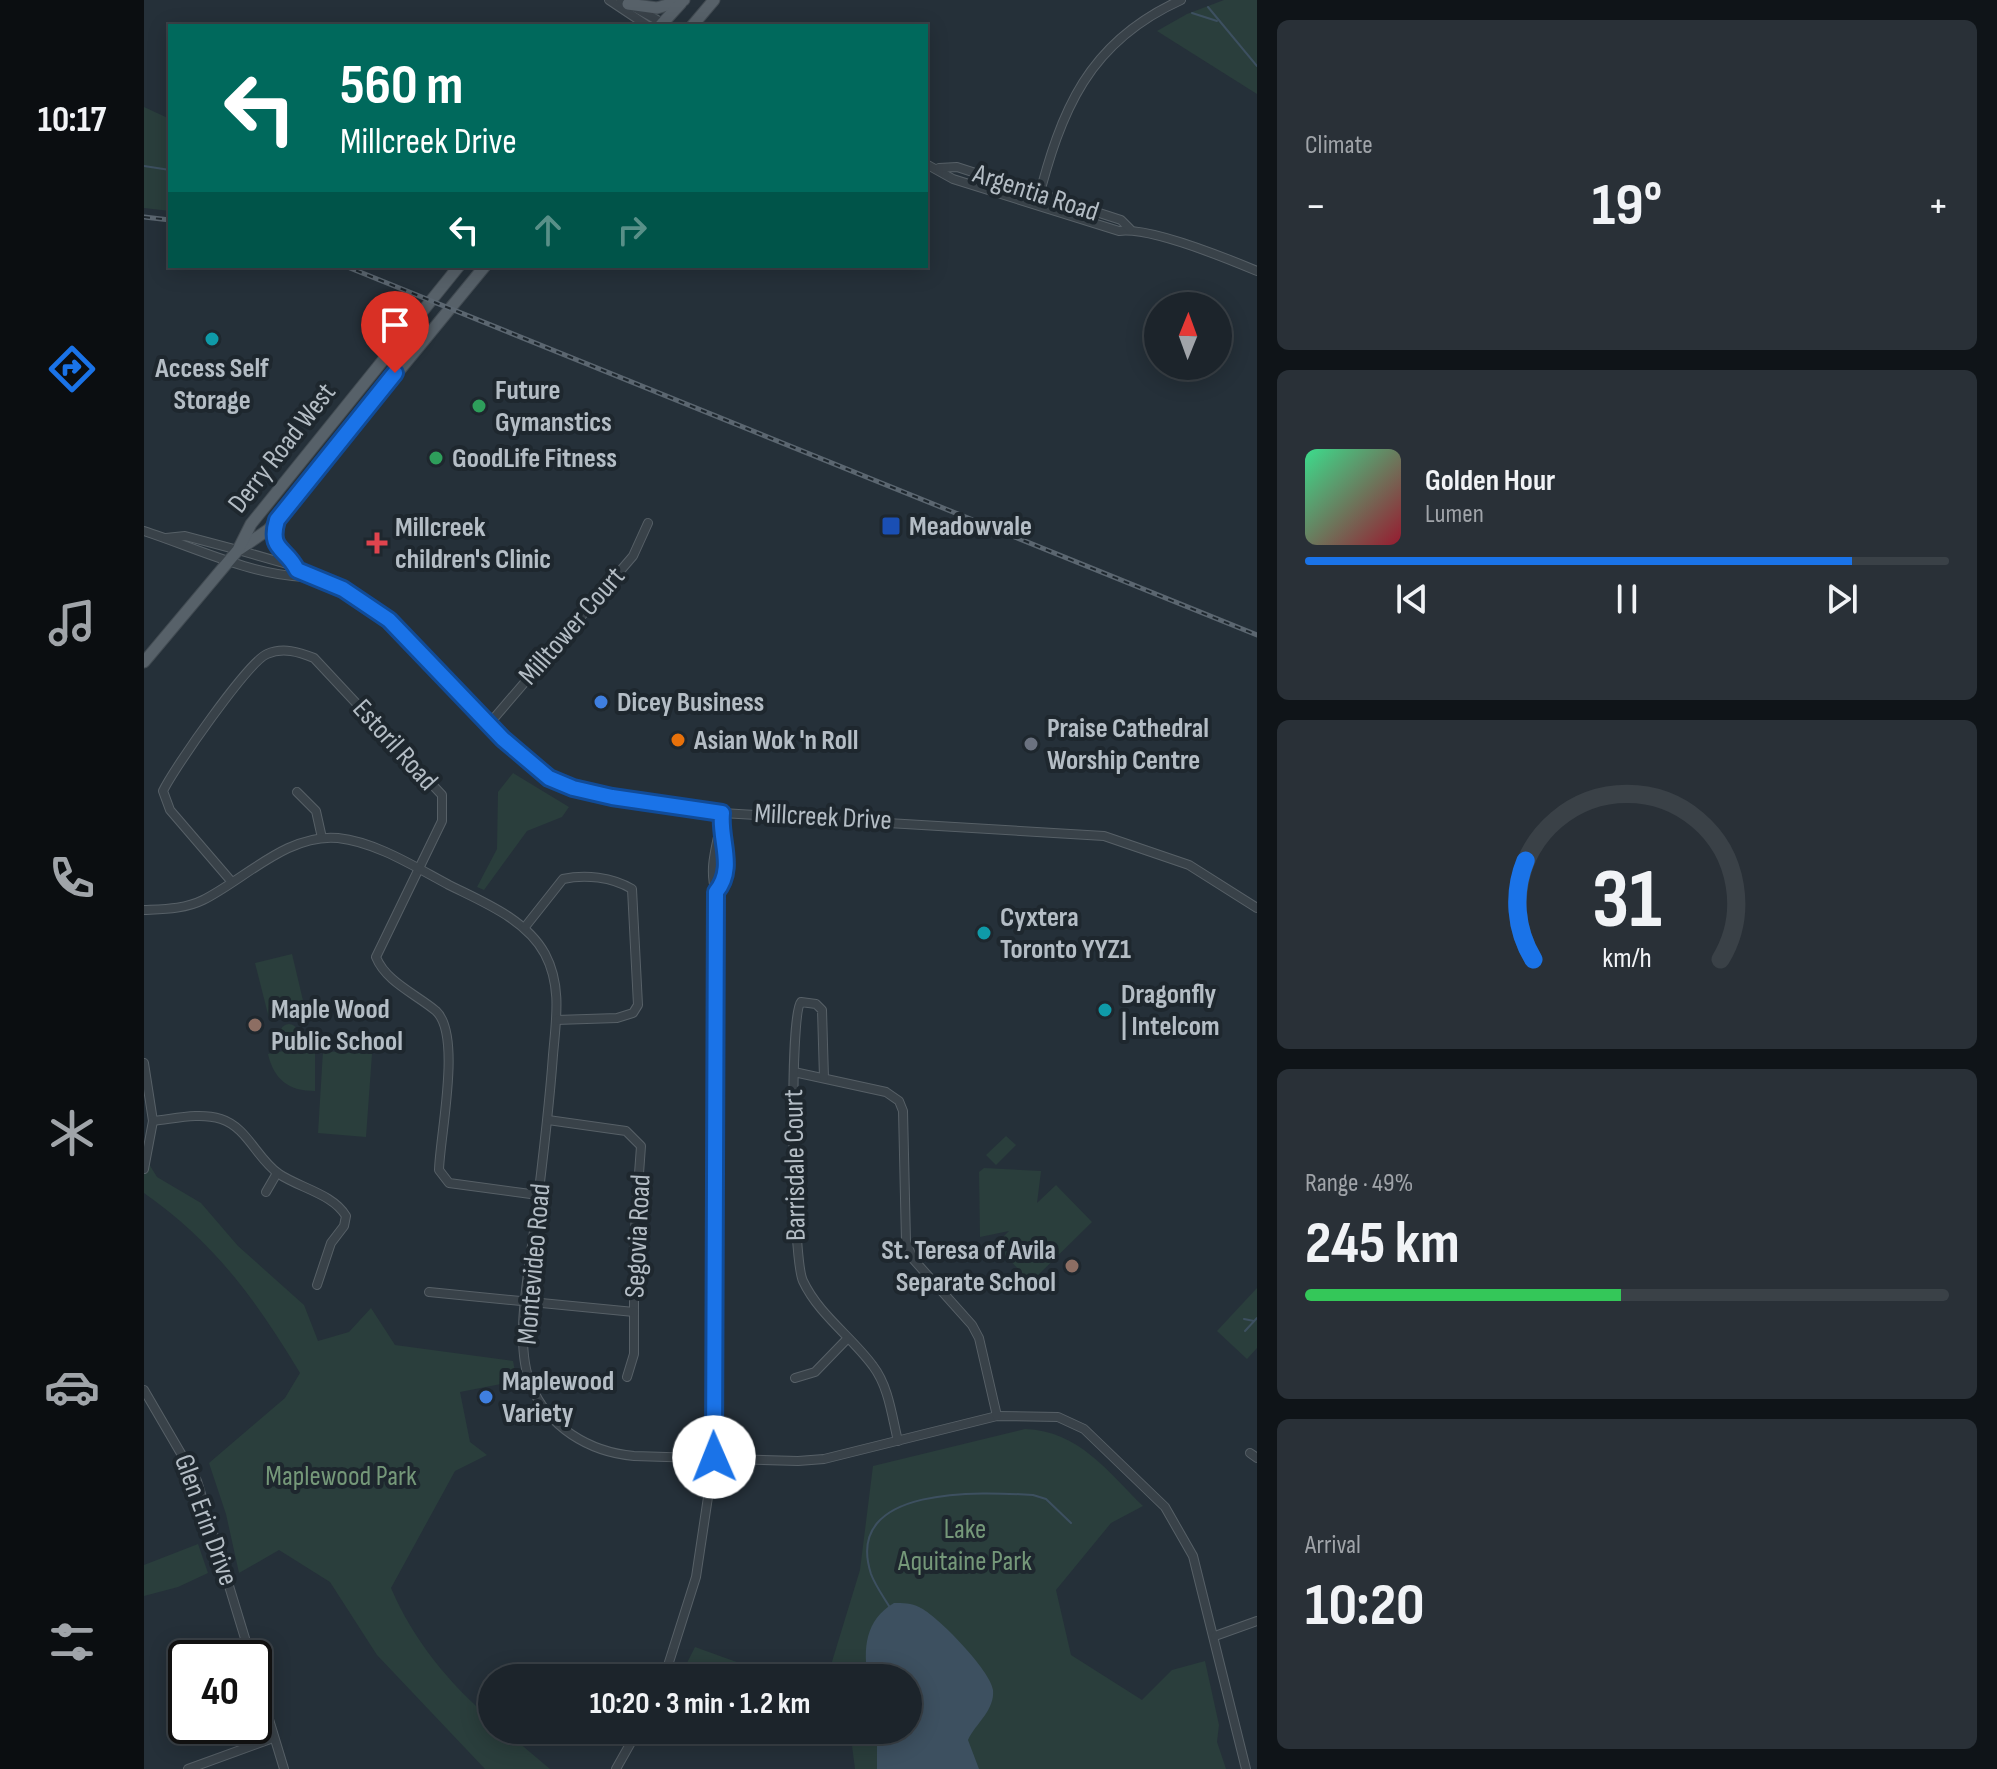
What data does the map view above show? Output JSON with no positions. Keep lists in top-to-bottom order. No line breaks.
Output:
{"streets":{"main road":["Derry Road West"],"street":["Argentia Road","Milltower Court","Estoril Road","Millcreek Drive","Barrisdale Court","Segovia Road","Montevideo Road","Glen Erin Drive"]},"crossings":[["Derry Road West","Millcreek Drive"],["Milltower Court","Millcreek Drive"],["Estoril Road","Montevideo Road"],["Barrisdale Court","Montevideo Road"],["Segovia Road","Montevideo Road"]],"parks":["Maplewood Park","Lake Aquitaine Park"],"places":{"other":["Access Self Storage","Future Gymanstics","GoodLife Fitness","Dicey Business","Asian Wok 'n Roll","Praise Cathedral Worship Centre","Cyxtera Toronto YYZ1","Dragonfly | Intelcom","Maple Wood Public School","St. Teresa of Avila Separate School","Maplewood Variety"],"transit":["Meadowvale"],"health":["Millcreek children's Clinic"]},"north":"top","page":{"tabs":"10:17","tile":["Climate",["Range · 49%","245 km"],["Arrival","10:20"]],"turn":["560 m","Millcreek Drive"],"heat":["−","19°","+"],"song":["Golden Hour","Lumen"],"limit":"40","trip":"10:20 · 3 min · 1.2 km","gauge":["31","km/h"]}}
